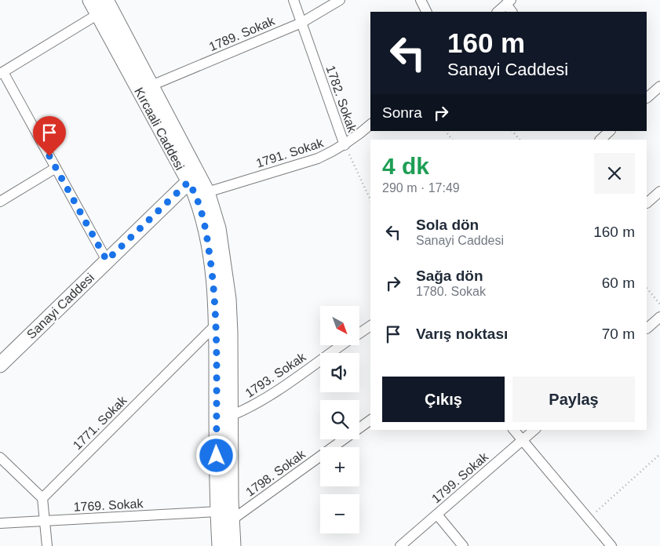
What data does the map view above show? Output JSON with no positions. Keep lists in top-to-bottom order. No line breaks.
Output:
{"streets":{"street":["1789. Sokak","1782. Sokak","Kırcaali Caddesi","1791. Sokak","Sanayi Caddesi","1793. Sokak","1771. Sokak","1798. Sokak","1799. Sokak","1769. Sokak"]},"crossings":[["1789. Sokak","1782. Sokak"],["1789. Sokak","Kırcaali Caddesi"],["1782. Sokak","1791. Sokak"],["Kırcaali Caddesi","1791. Sokak"],["Kırcaali Caddesi","Sanayi Caddesi"],["Kırcaali Caddesi","1793. Sokak"],["Kırcaali Caddesi","1771. Sokak"],["Kırcaali Caddesi","1798. Sokak"],["Kırcaali Caddesi","1769. Sokak"]],"north":"bottom right","page":{"turn":["160 m","Sanayi Caddesi"],"then":"Sonra","heading":["4 dk","290 m · 17:49"],"list":[{"name":"Sola dön","note":"Sanayi Caddesi","value":"160 m"},{"name":"Sağa dön","note":"1780. Sokak","value":"60 m"},{"name":"Varış noktası","value":"70 m"}],"map_buttons":["+","−"],"buttons":["Çıkış","Paylaş"]}}
